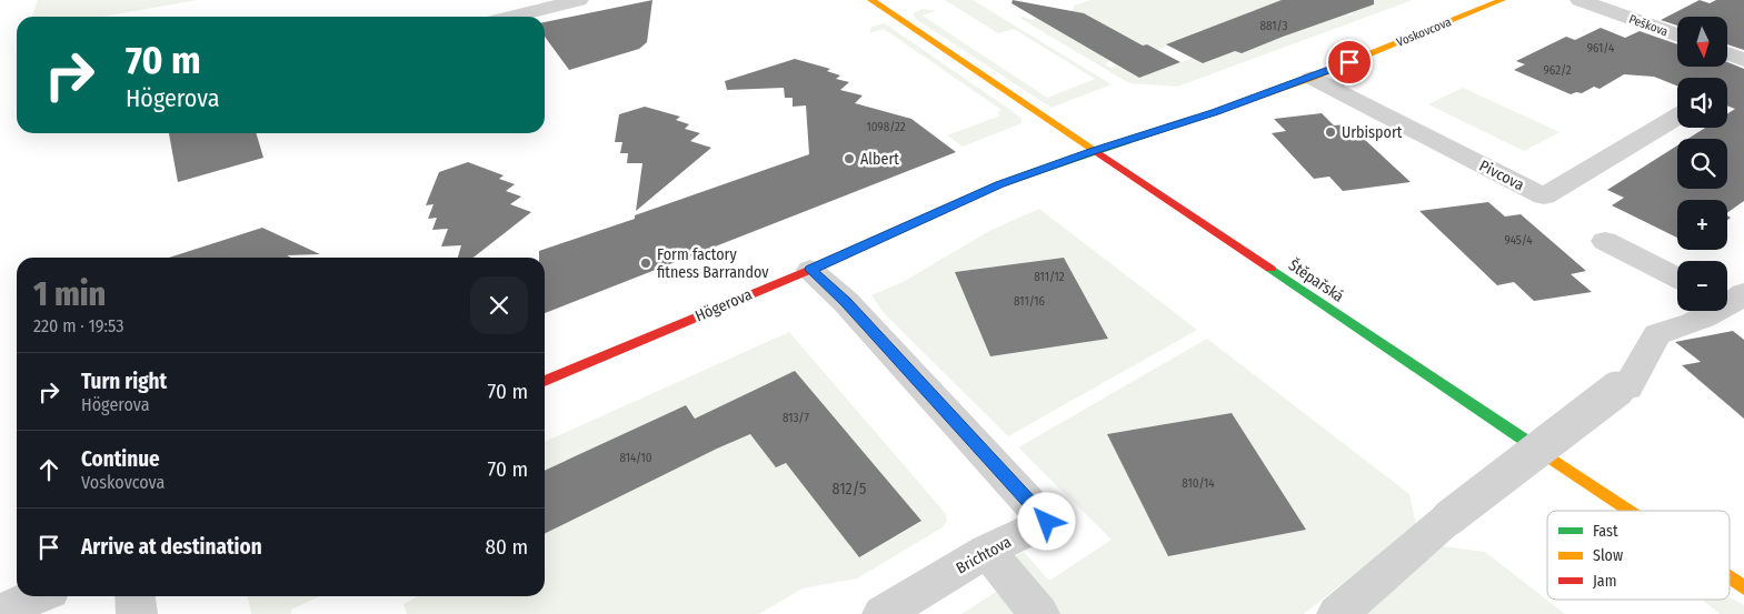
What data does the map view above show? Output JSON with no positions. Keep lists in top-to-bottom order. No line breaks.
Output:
{"streets":{"street":["Peškova","Voskovcova","Pivcova","Štěpařská","Högerova","Brichtova"]},"crossings":[["Voskovcova","Pivcova"],["Voskovcova","Štěpařská"],["Voskovcova","Högerova"],["Štěpařská","Högerova"],["Högerova","Brichtova"]],"places":["Urbisport","Albert","Form factory fitness Barrandov"],"house_numbers":["881/3","961/4","962/2","1098/22","945/4","811/12","811/16","813/7","814/10","810/14","812/5"],"legend":["Fast","Slow","Jam"],"north":"bottom","page":{"map_buttons":["+","−"],"turn":["70 m","Högerova"],"heading":["1 min","220 m · 19:53"],"list":[{"name":"Turn right","note":"Högerova","value":"70 m"},{"name":"Continue","note":"Voskovcova","value":"70 m"},{"name":"Arrive at destination","value":"80 m"}]}}
